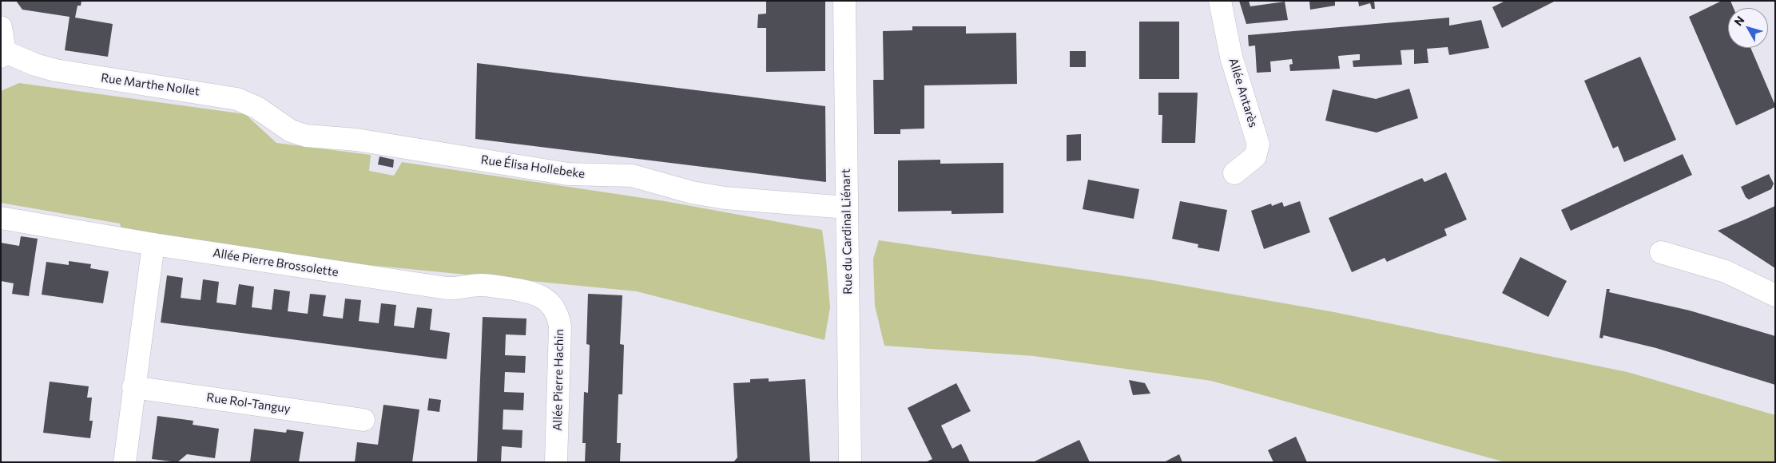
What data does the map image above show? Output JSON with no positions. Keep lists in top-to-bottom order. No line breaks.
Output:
{"streets":{"street":["Rue Marthe Nollet","Allée Antarès","Rue Élisa Hollebeke","Rue du Cardinal Liénart","Allée Pierre Brossolette","Allée Pierre Hachin","Rue Rol-Tanguy"]},"crossings":[["Rue Marthe Nollet","Rue Élisa Hollebeke"],["Rue Élisa Hollebeke","Rue du Cardinal Liénart"],["Allée Pierre Brossolette","Allée Pierre Hachin"]],"north":"top left"}
